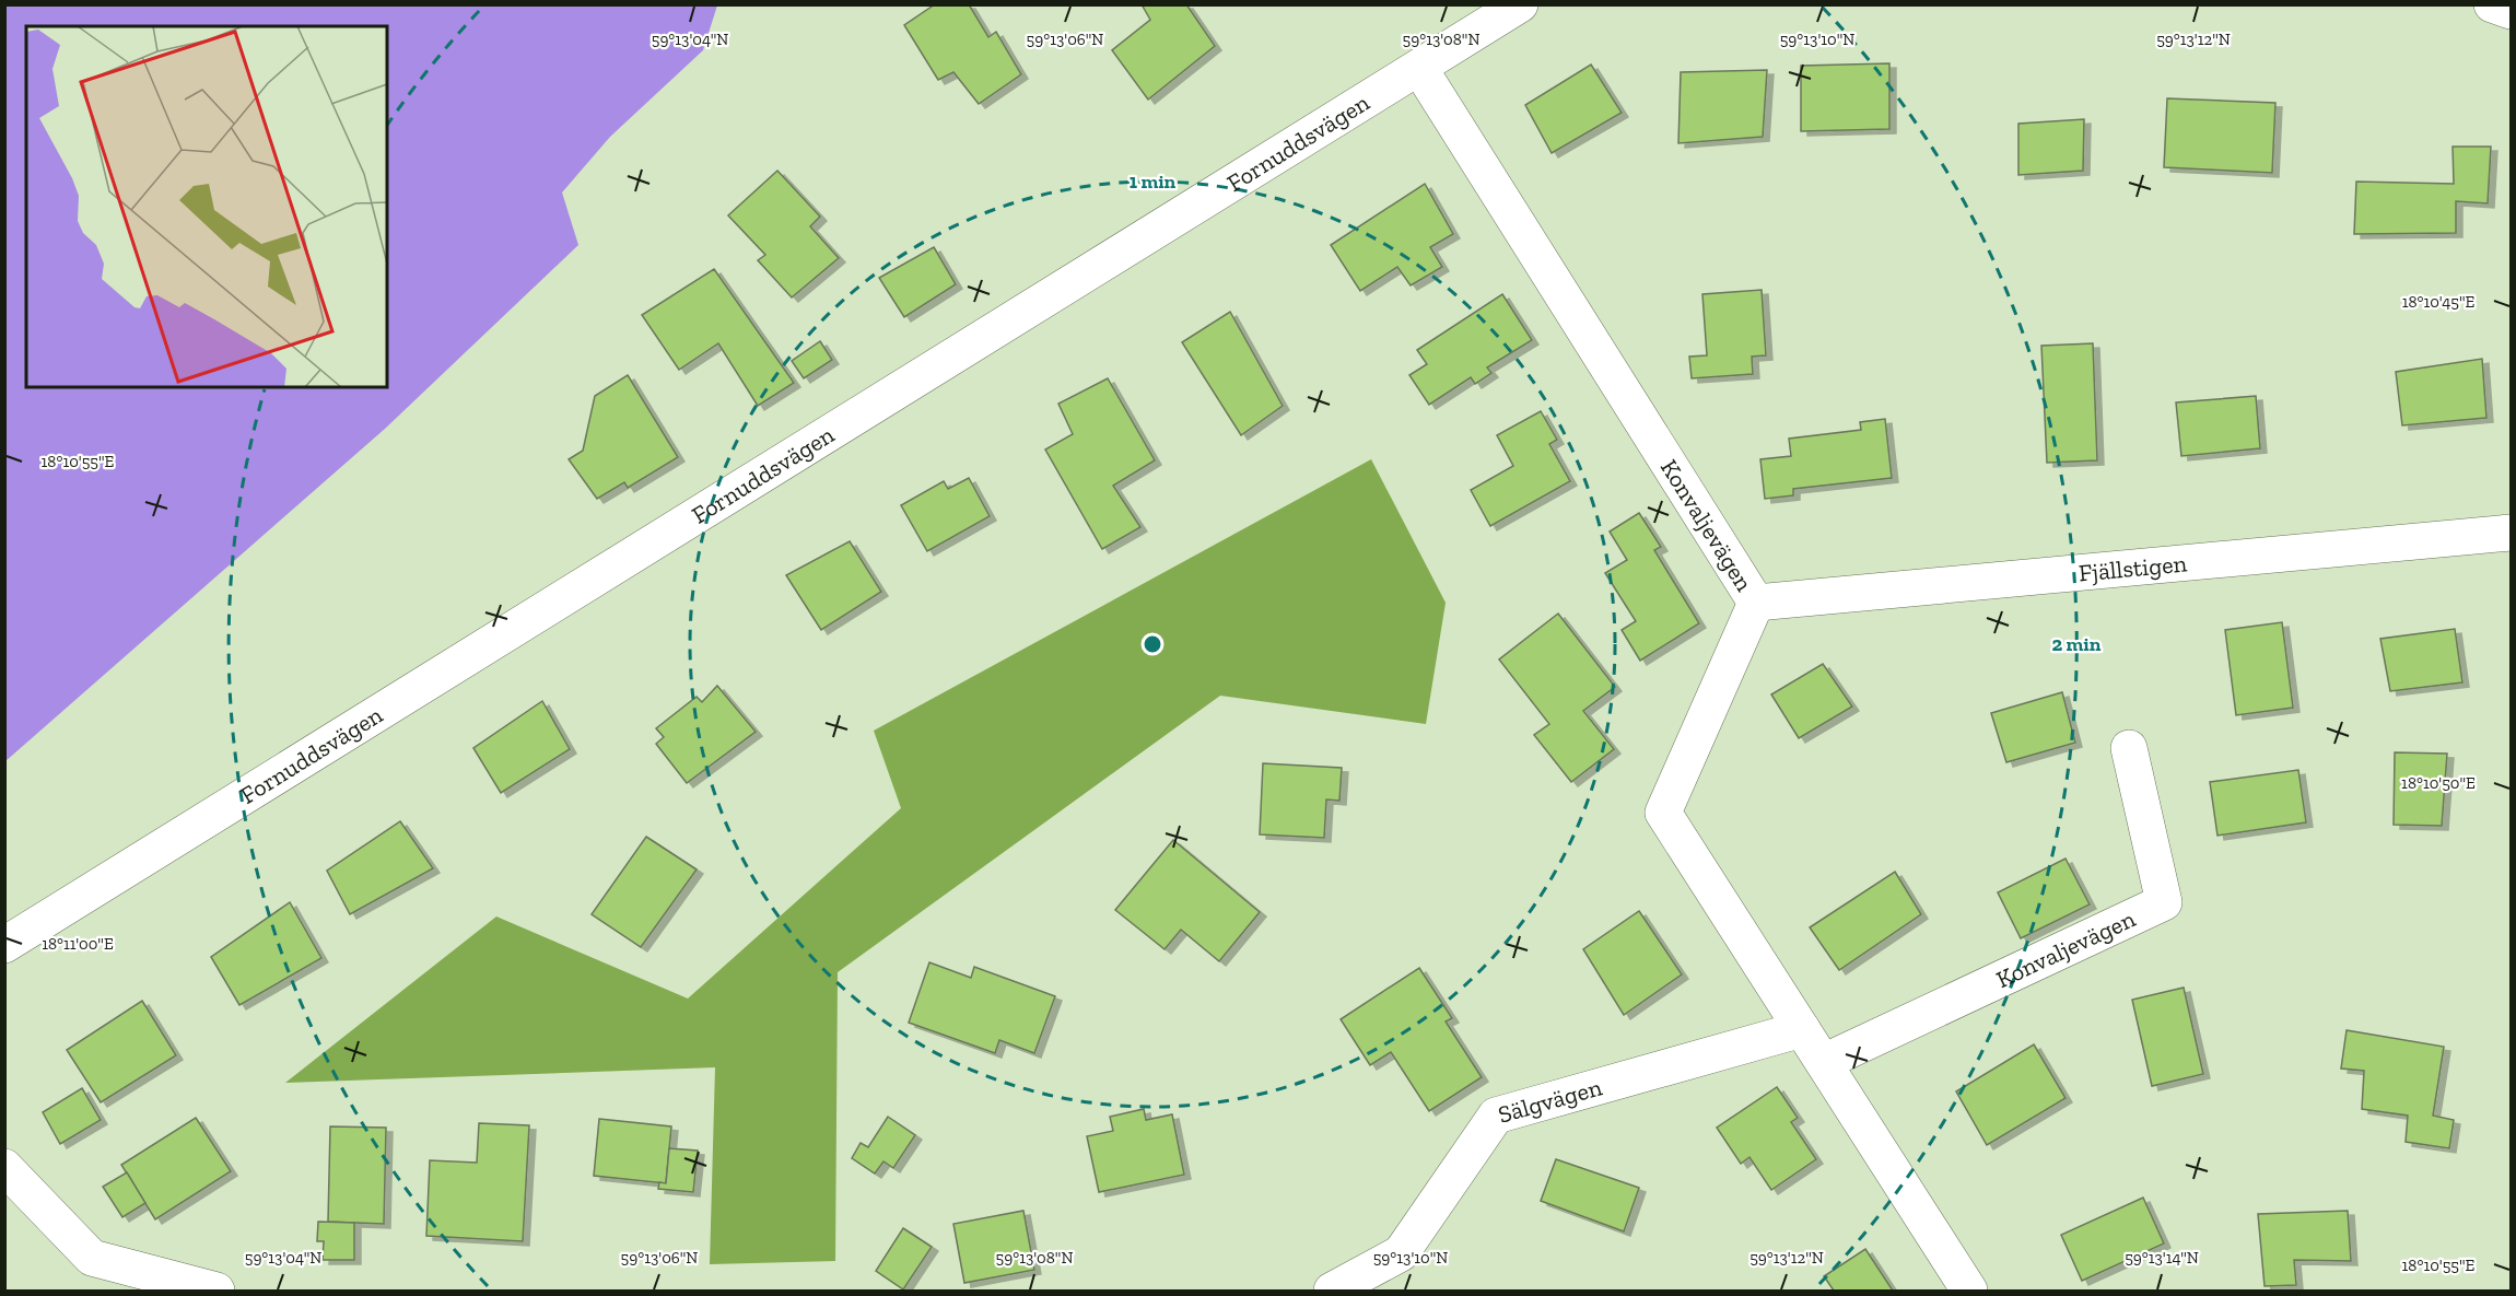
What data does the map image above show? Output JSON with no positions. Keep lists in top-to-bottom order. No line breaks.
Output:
{"streets":{"street":["Fornuddsvägen","Konvaljevägen","Fjällstigen","Sälgvägen"]},"crossings":[["Fornuddsvägen","Konvaljevägen"],["Konvaljevägen","Fjällstigen"],["Konvaljevägen","Sälgvägen"]],"coordinates":["59°13'04\"N","59°13'06\"N","59°13'08\"N","59°13'10\"N","59°13'12\"N","18°10'45\"E","18°10'55\"E","18°10'50\"E","18°11'00\"E","59°13'14\"N"],"rings":["1 min","2 min"]}
